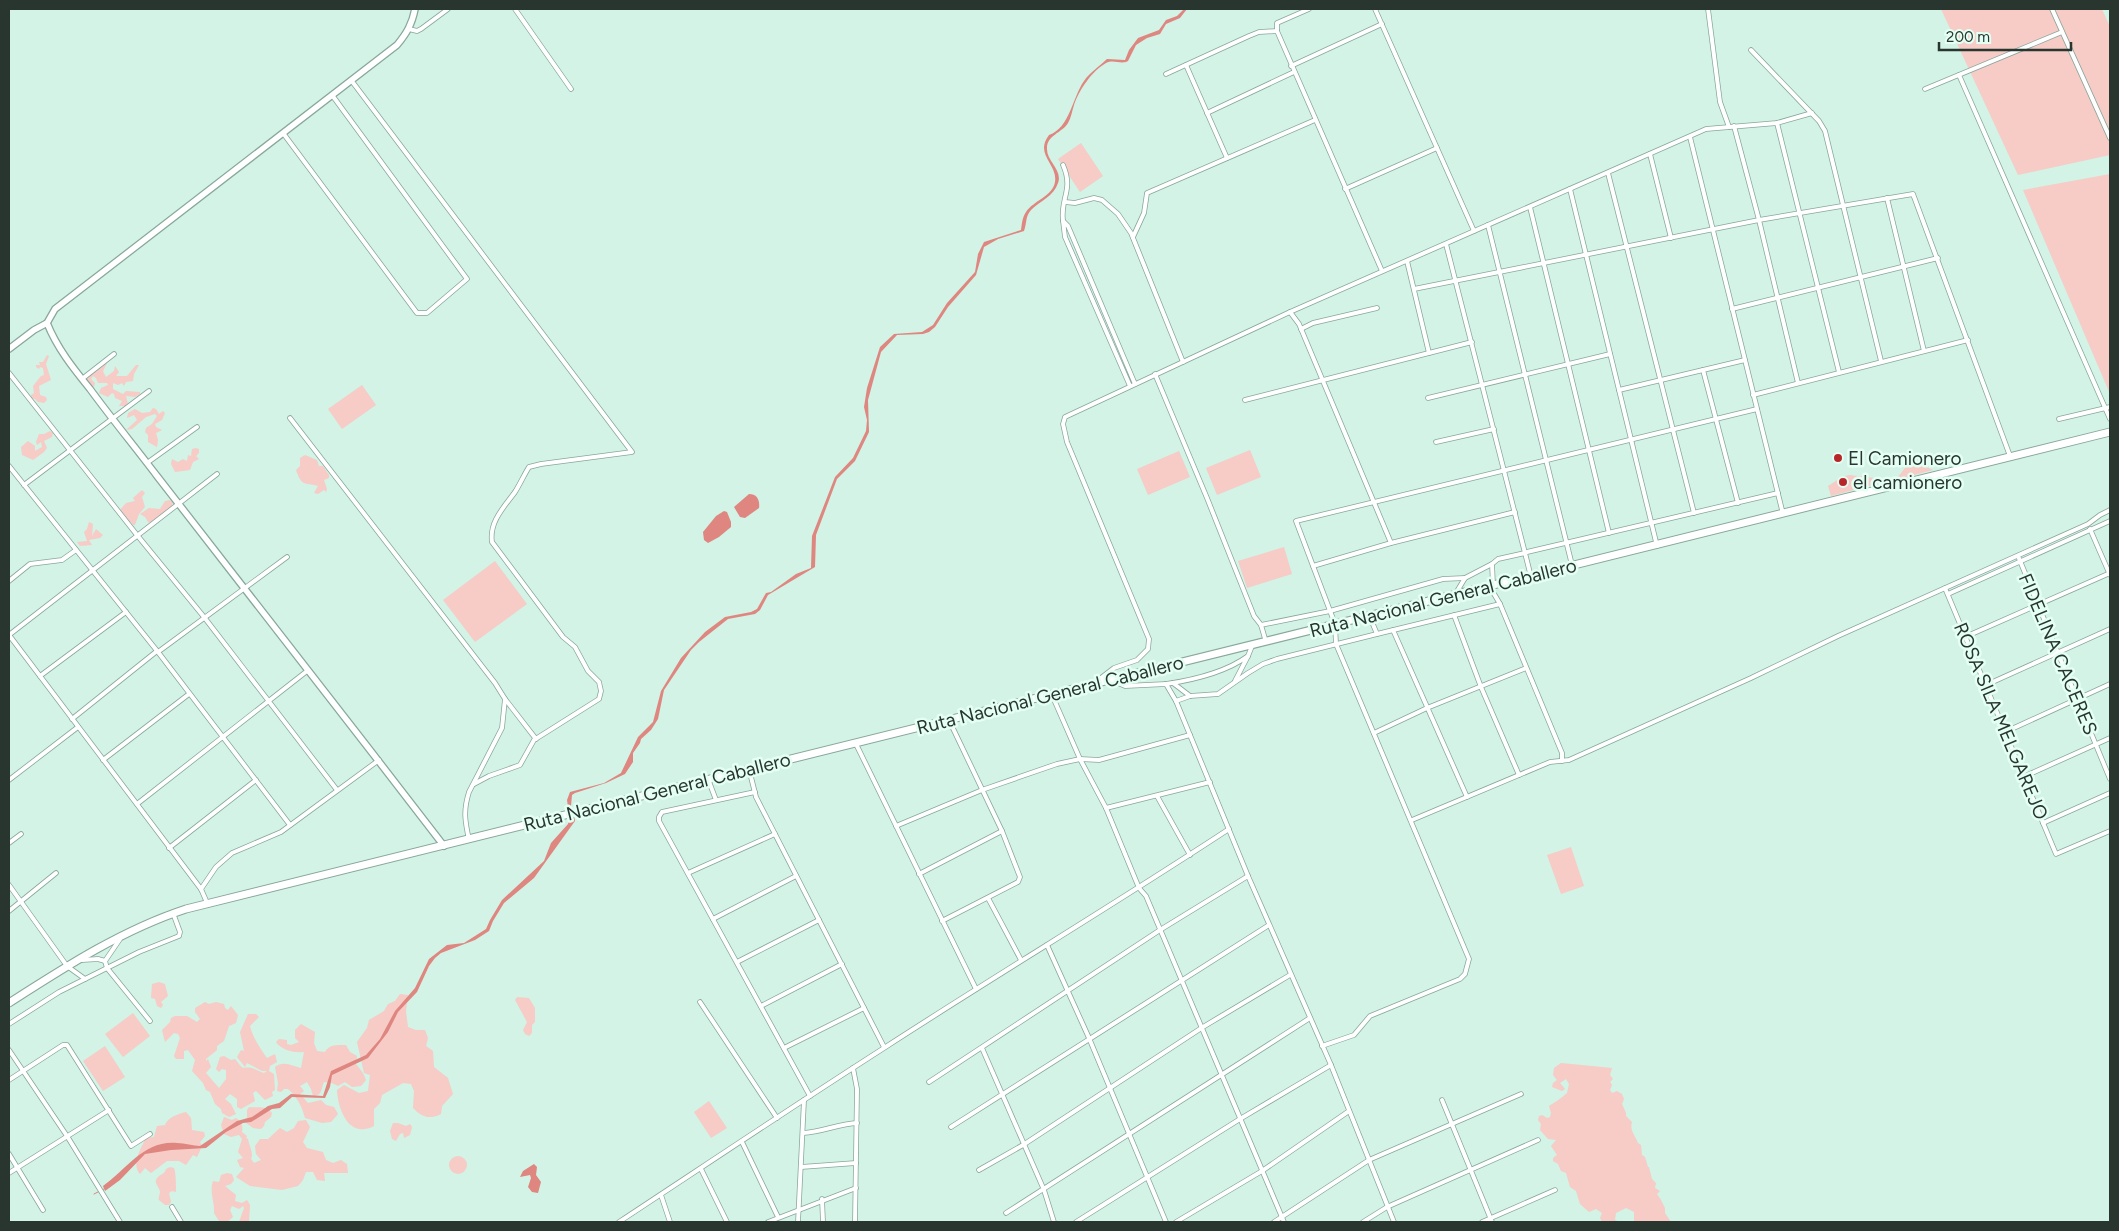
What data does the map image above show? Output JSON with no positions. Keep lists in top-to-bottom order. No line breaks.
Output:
{"streets":{"highway":["Ruta Nacional General Caballero"],"street":["FIDELINA CACERES","ROSA SILA MELGAREJO"]},"places":["El Camionero","el camionero"],"scale_bar":"200 m"}
